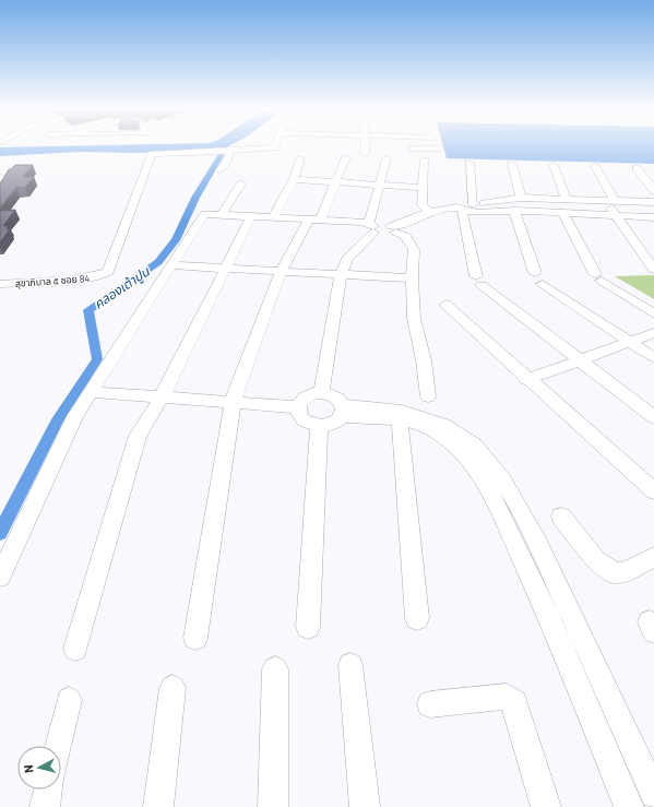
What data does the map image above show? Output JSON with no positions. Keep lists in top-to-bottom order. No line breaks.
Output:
{"streets":{"street":["สุขาภิบาล ๕ ซอย 84"]},"water":["คลองเต้าปูน"],"north":"left"}
